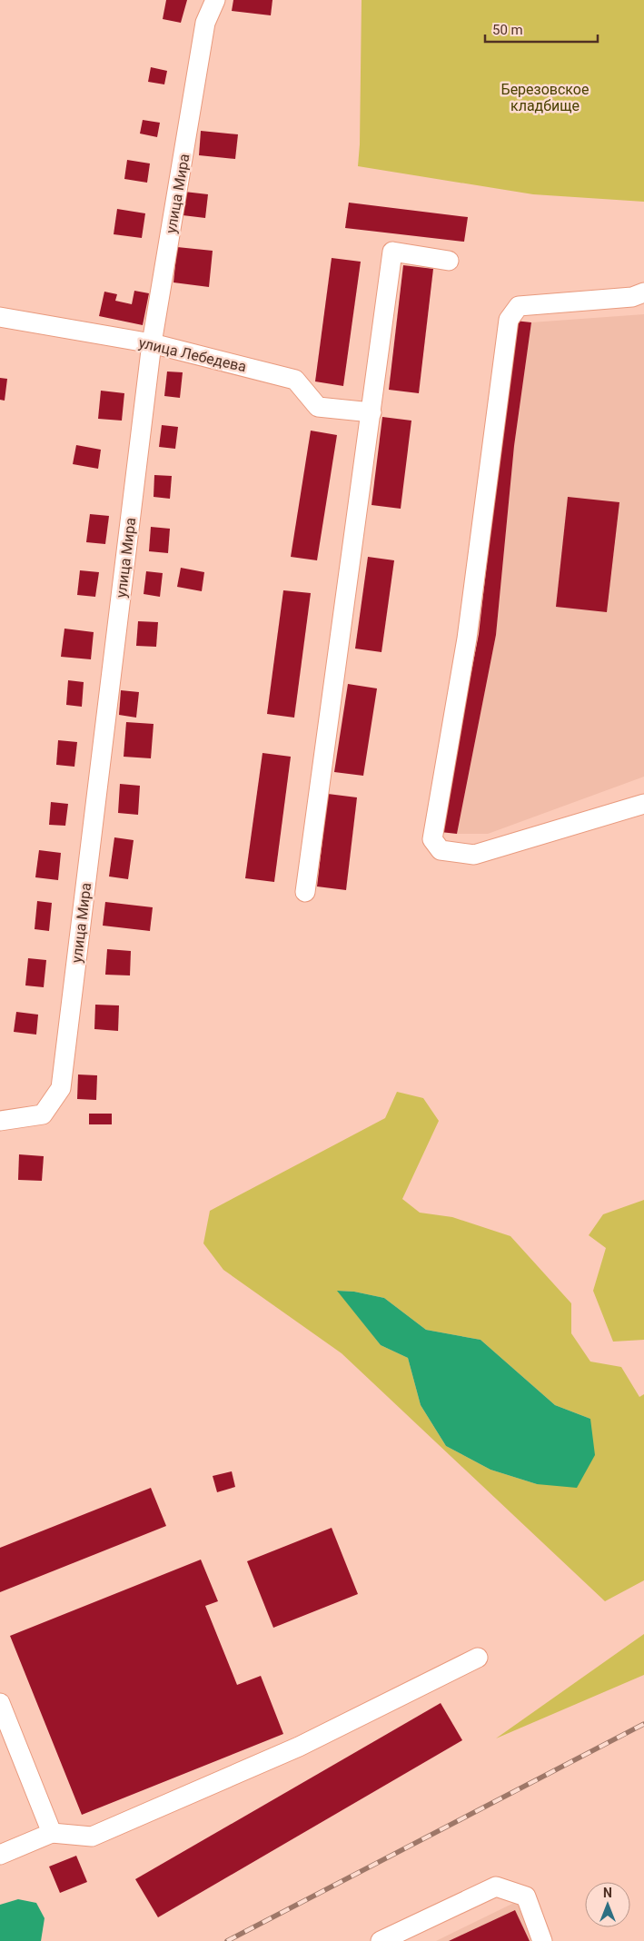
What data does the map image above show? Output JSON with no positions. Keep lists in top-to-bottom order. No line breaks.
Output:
{"streets":{"street":["улица Мира","улица Лебедева"]},"crossings":[["улица Мира","улица Лебедева"]],"parks":["Березовское кладбище"],"scale_bar":"50 m","north":"top"}
